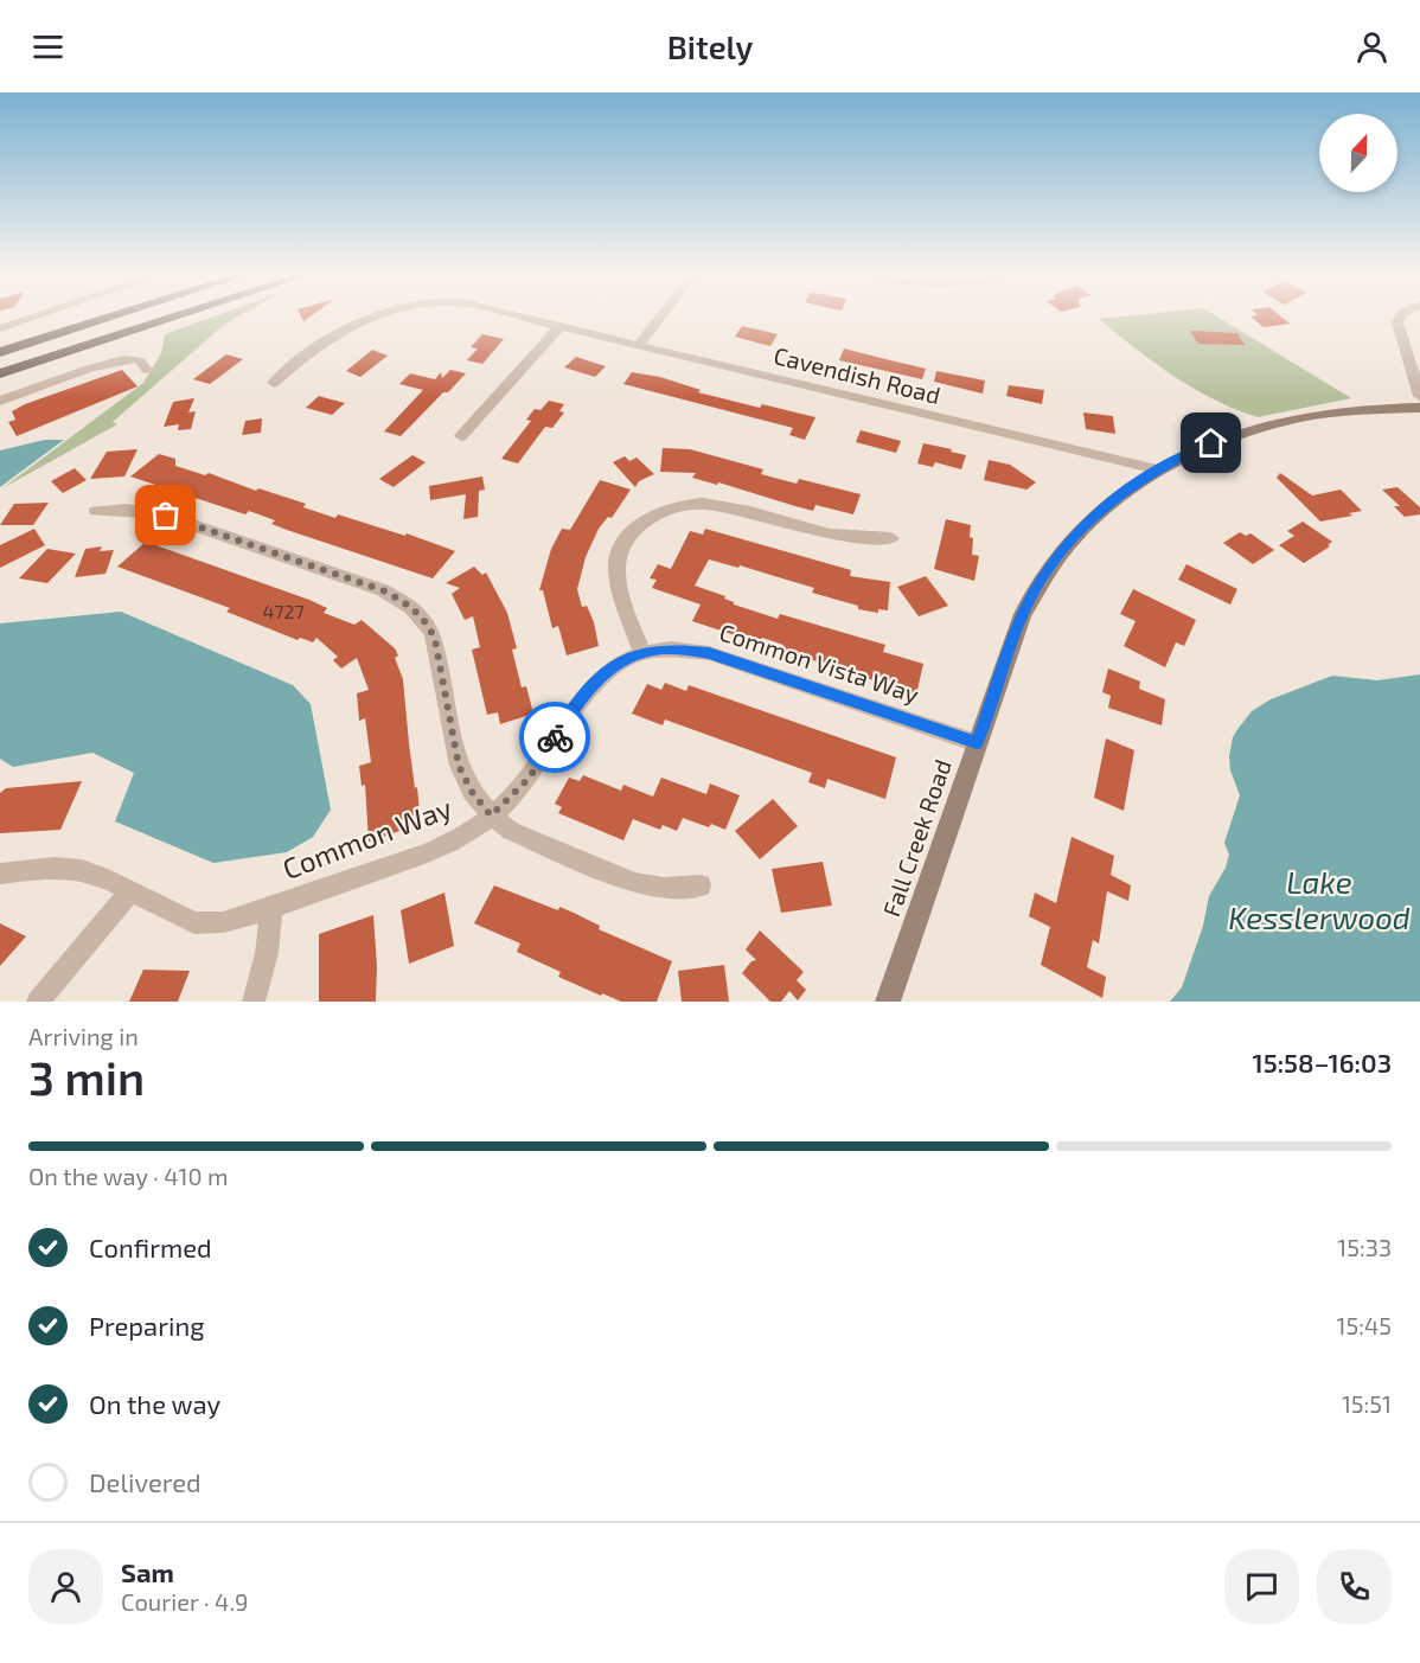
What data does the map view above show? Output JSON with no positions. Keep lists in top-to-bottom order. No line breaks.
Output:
{"streets":{"main road":["Fall Creek Road"],"street":["Cavendish Road","Common Vista Way","Common Way"]},"crossings":[["Cavendish Road","Fall Creek Road"],["Common Vista Way","Fall Creek Road"],["Common Vista Way","Common Way"]],"water":["Lake Kesslerwood"],"house_numbers":["4727"],"north":"top","page":{"header":"Bitely","heading":["3 min","Arriving in","15:58–16:03"],"panel":["Sam","Courier · 4.9"],"bar":"On the way · 410 m","list":[["Confirmed","15:33"],["Preparing","15:45"],["On the way","15:51"],"Delivered"]}}
